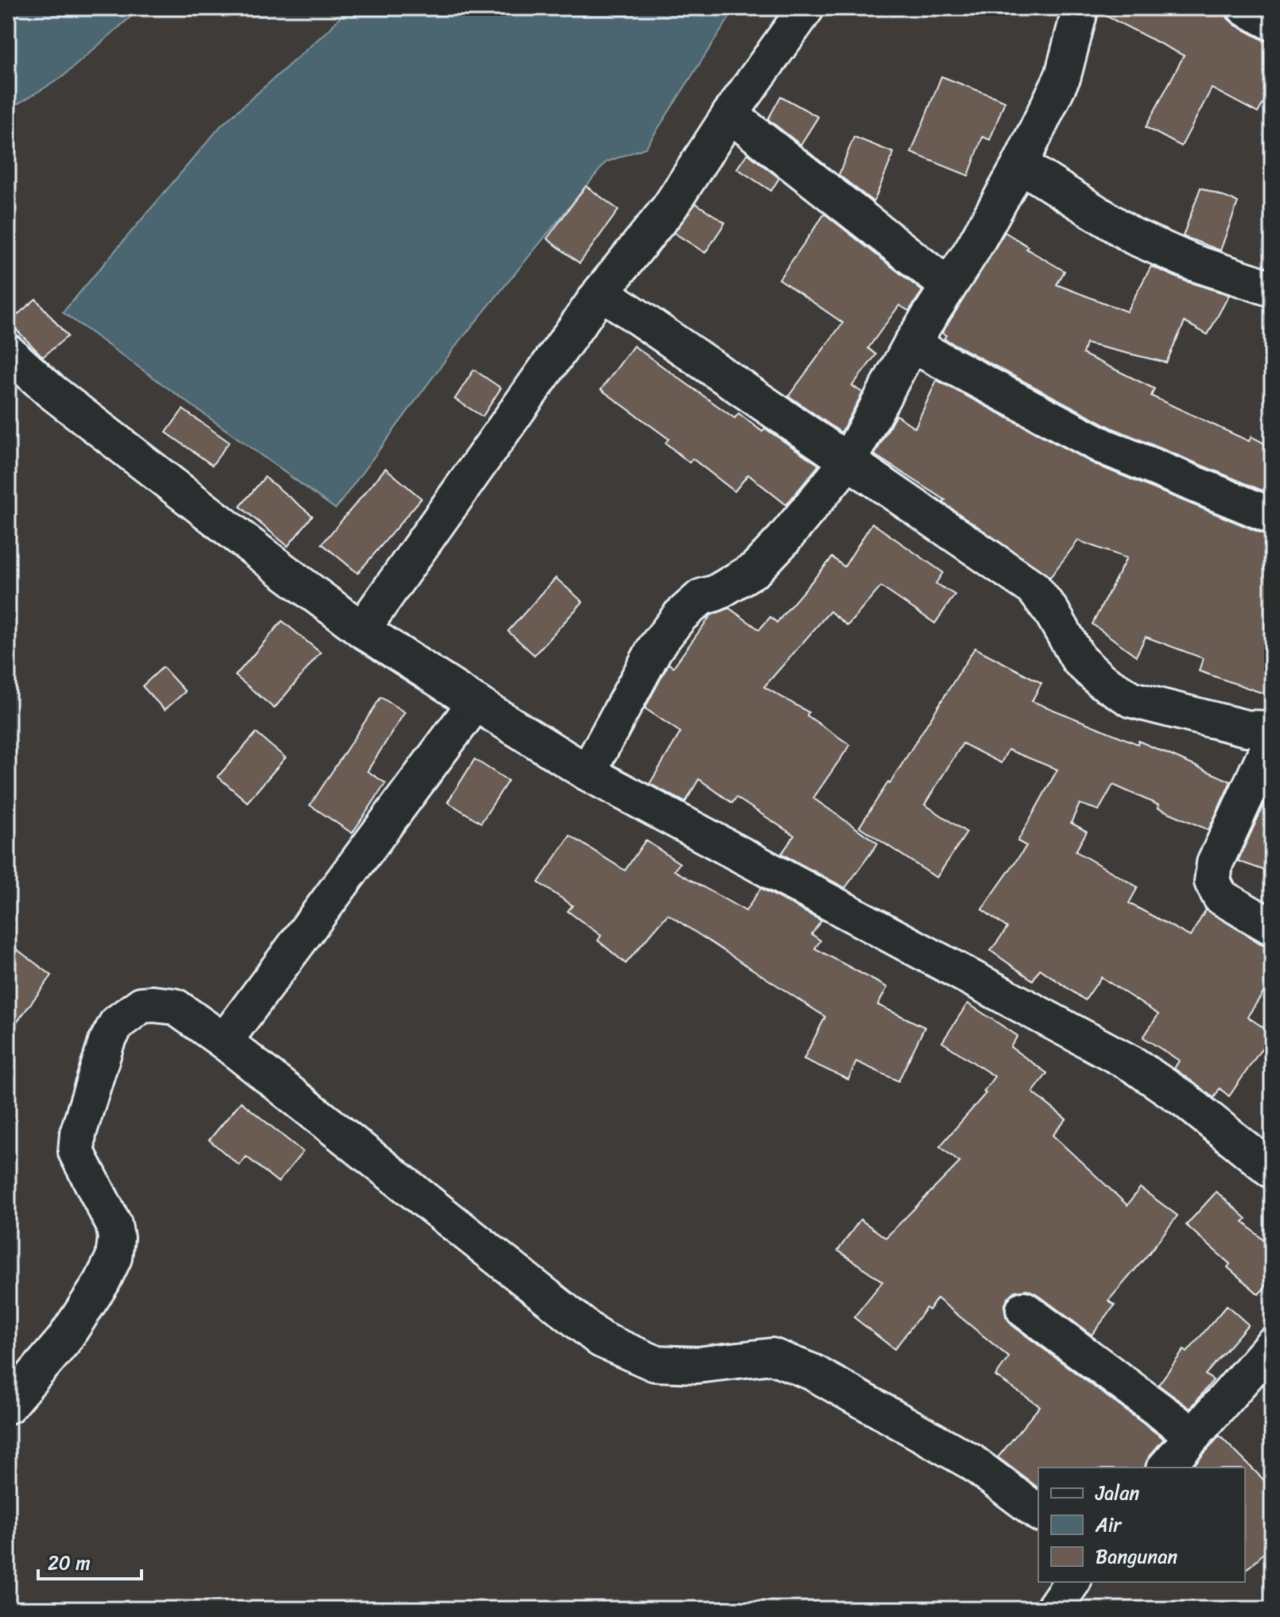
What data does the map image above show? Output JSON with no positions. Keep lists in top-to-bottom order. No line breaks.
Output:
{"legend":["Jalan","Air","Bangunan"],"scale_bar":"20 m"}
